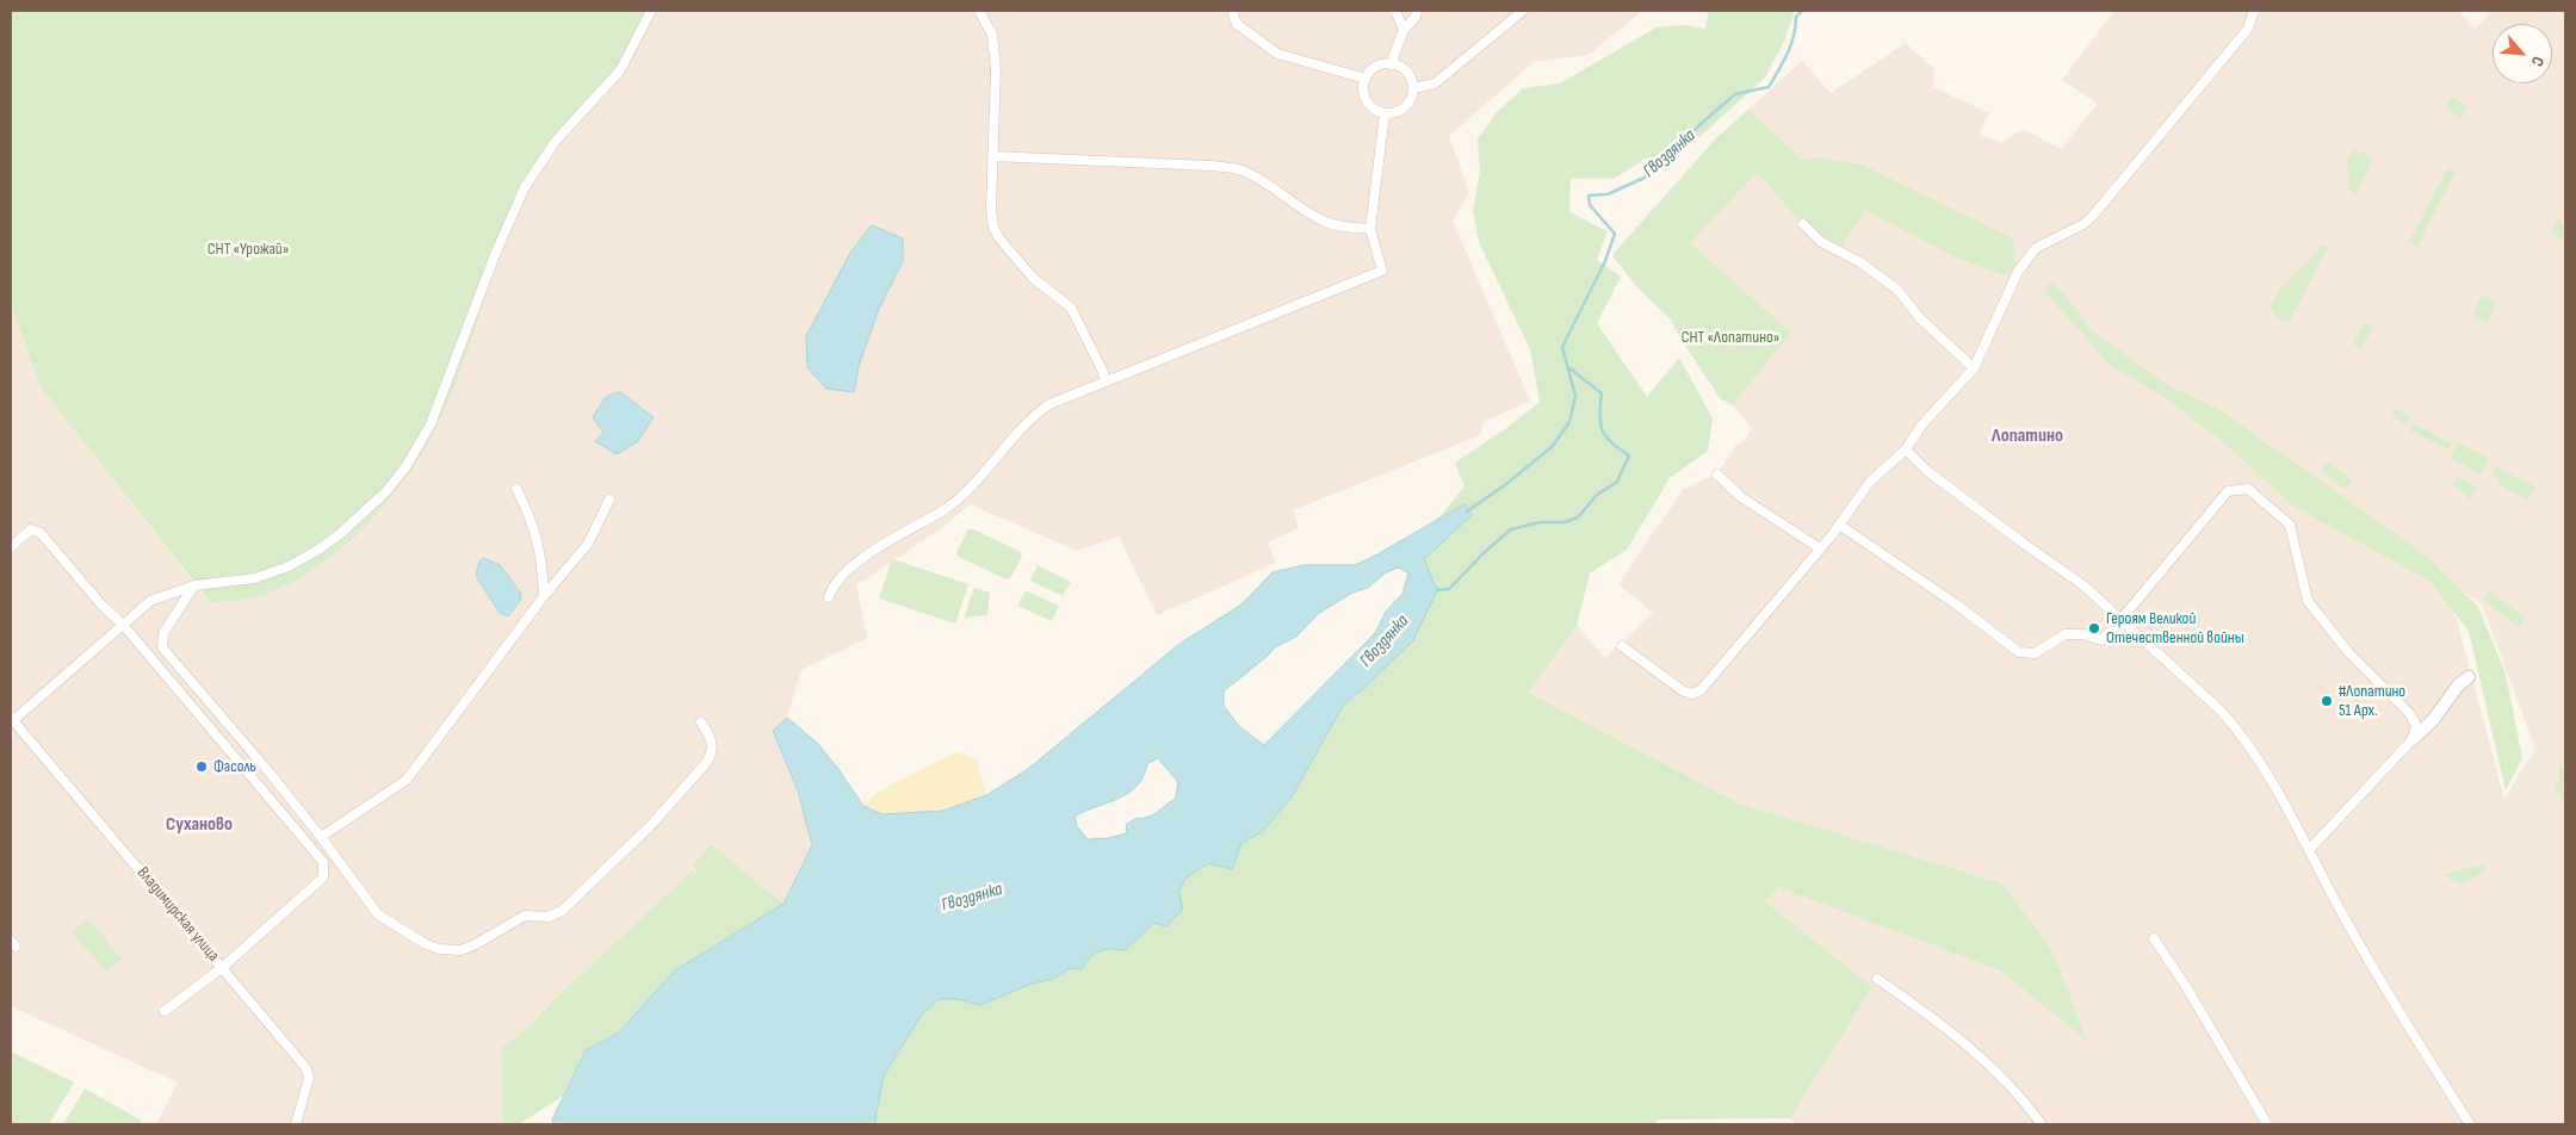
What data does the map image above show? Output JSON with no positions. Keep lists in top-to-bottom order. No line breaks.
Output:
{"streets":{"street":["Владимирская улица"]},"districts":["Лопатино","Суханово"],"water":["Гвоздянка"],"parks":["СНТ «Урожай»","СНТ «Лопатино»"],"places":["Героям Великой Отечественной войны","#Лопатино 51 Арх.","Фасоль"],"north":"bottom right"}
